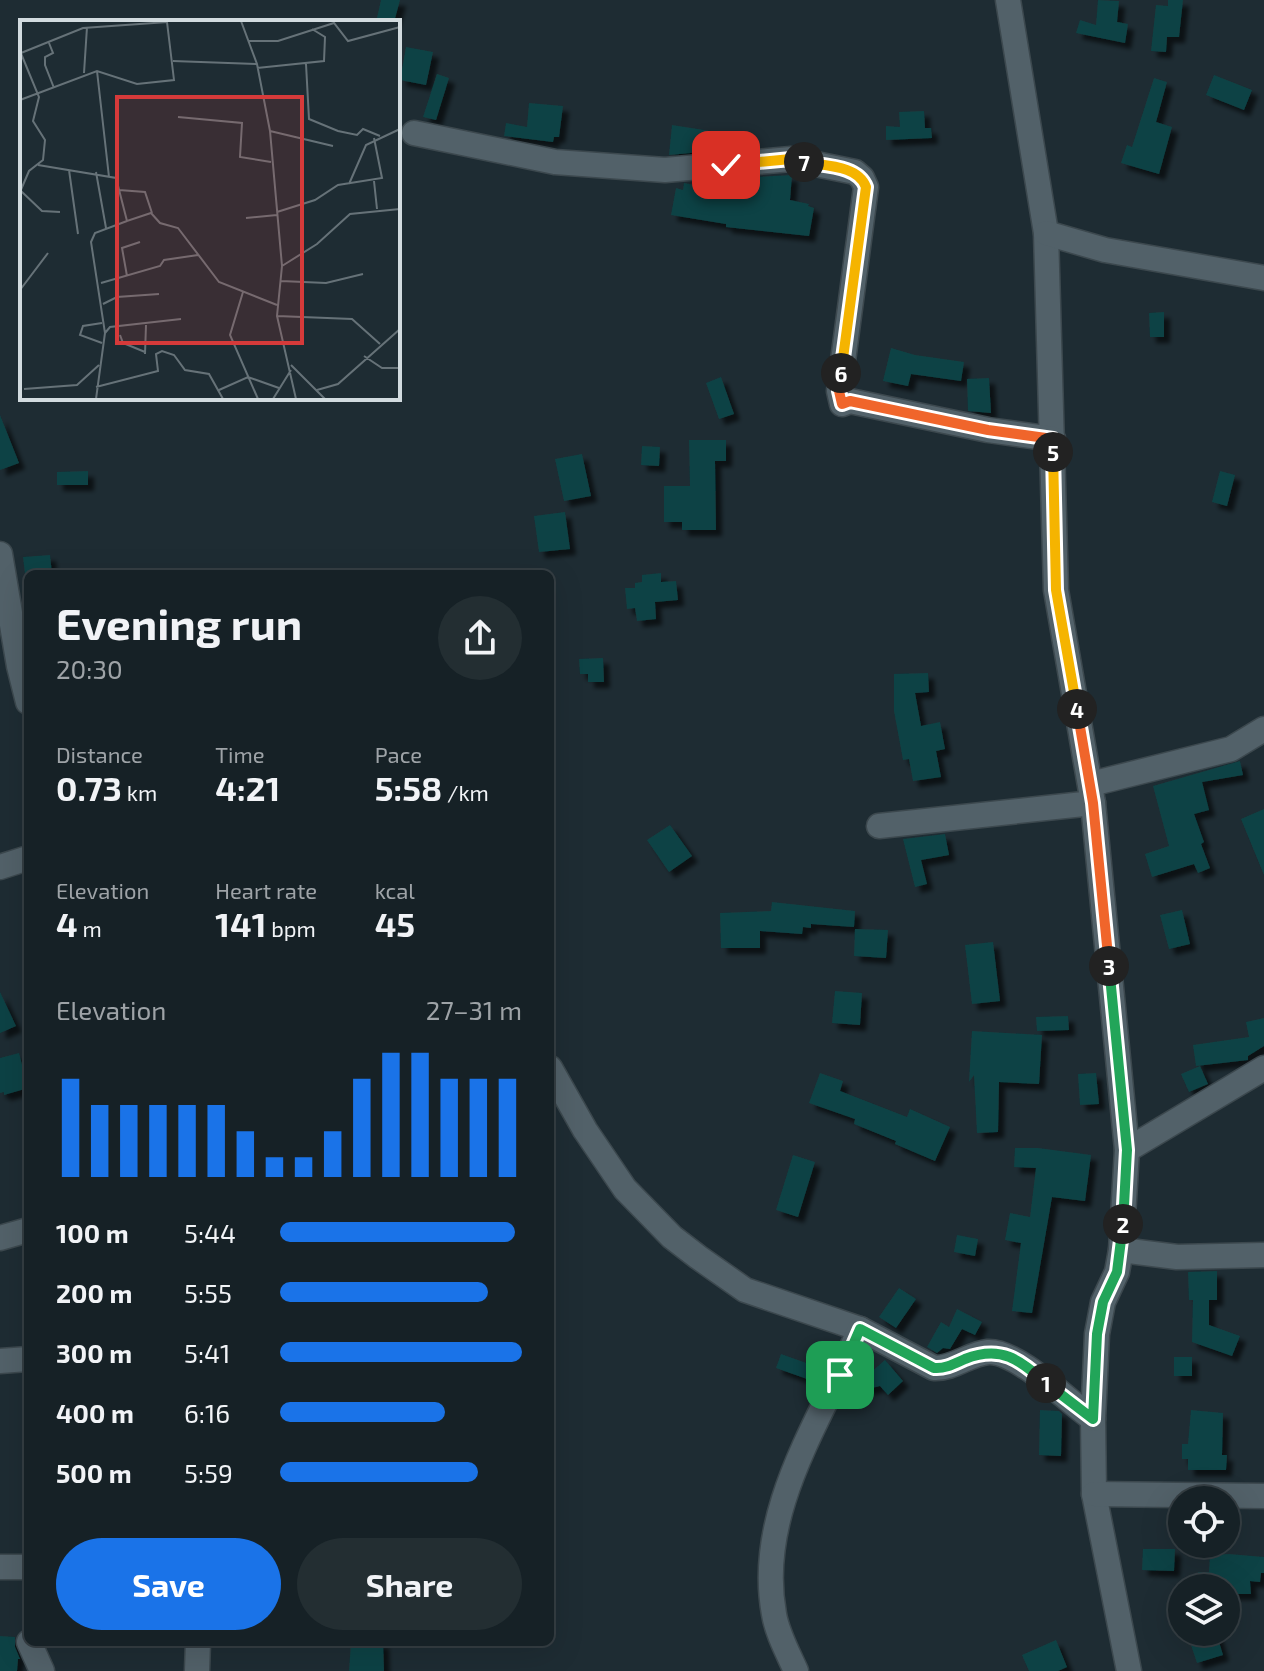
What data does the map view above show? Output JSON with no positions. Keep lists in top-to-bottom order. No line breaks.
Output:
{"page":{"pins":["7","6","5","4","3","2","1"],"heading":["Evening run","20:30"],"stats":[["Distance","0.73 km"],["Time","4:21"],["Pace","5:58 /km"],["Elevation","4 m"],["Heart rate","141 bpm"],["kcal","45"]],"chart":["Elevation","27–31 m"],"list":[{"name":"100 m","note":"5:44"},{"name":"200 m","note":"5:55"},{"name":"300 m","note":"5:41"},{"name":"400 m","note":"6:16"},{"name":"500 m","note":"5:59"}],"buttons":["Save","Share"]}}
